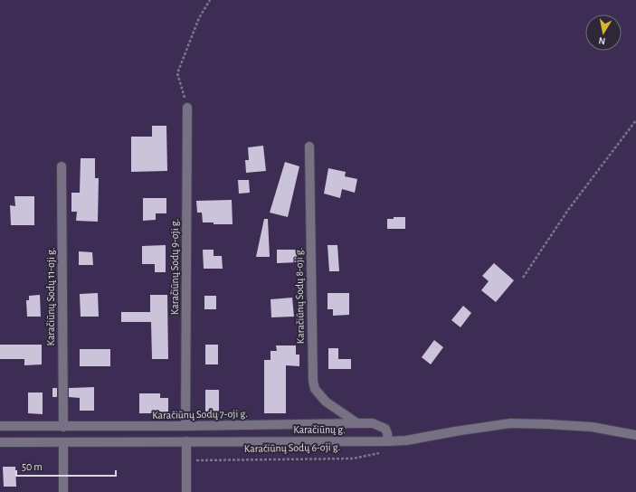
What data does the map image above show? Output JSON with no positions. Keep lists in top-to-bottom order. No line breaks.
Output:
{"streets":{"street":["Karačiūnų Sodų 9-oji g.","Karačiūnų Sodų 8-oji g.","Karačiūnų Sodų 11-oji g.","Karačiūnų Sodų 7-oji g.","Karačiūnų g."],"path":["Karačiūnų Sodų 6-oji g."]},"crossings":[["Karačiūnų Sodų 9-oji g.","Karačiūnų Sodų 7-oji g."],["Karačiūnų Sodų 8-oji g.","Karačiūnų Sodų 7-oji g."],["Karačiūnų Sodų 11-oji g.","Karačiūnų Sodų 7-oji g."],["Karačiūnų Sodų 7-oji g.","Karačiūnų g."],["Karačiūnų Sodų 7-oji g.","Karačiūnų Sodų 6-oji g."],["Karačiūnų g.","Karačiūnų Sodų 6-oji g."]],"scale_bar":"50 m","north":"bottom"}
